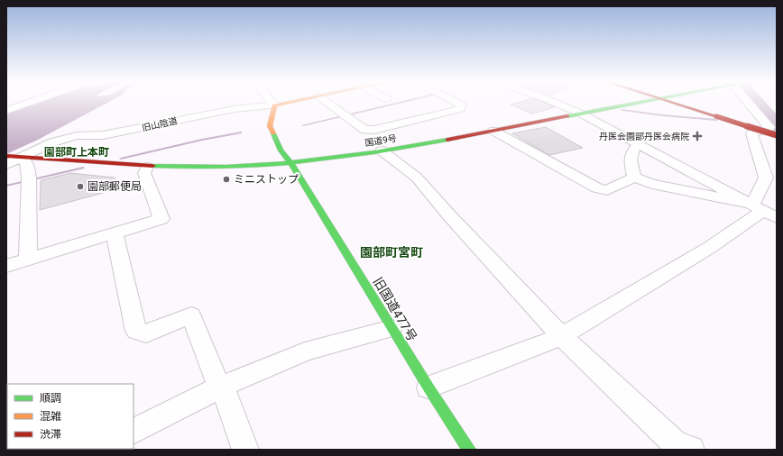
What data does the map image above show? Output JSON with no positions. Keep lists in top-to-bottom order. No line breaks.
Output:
{"streets":{"main road":["旧山陰道","国道9号","旧国道477号"]},"crossings":[["旧山陰道","国道9号"],["旧山陰道","旧国道477号"],["国道9号","旧国道477号"]],"districts":["園部町上本町","園部町宮町"],"places":{"health":["丹医会園部丹医会病院"],"other":["ミニストップ","園部郵便局"]},"legend":["順調","混雑","渋滞"]}
